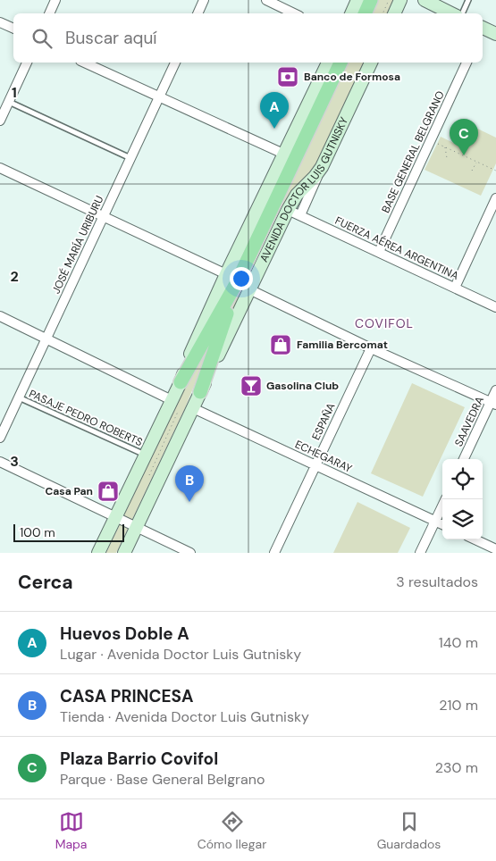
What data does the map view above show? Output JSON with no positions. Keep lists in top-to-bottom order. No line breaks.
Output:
{"streets":{"main road":["AVENIDA DOCTOR LUIS GUTNISKY"],"street":["BASE GENERAL BELGRANO","JOSÉ MARÍA URIBURU","FUERZA AÉREA ARGENTINA","ESPAÑA","SAAVEDRA","ECHEGARAY"],"lane":["PASAJE PEDRO ROBERTS"]},"crossings":[["BASE GENERAL BELGRANO","FUERZA AÉREA ARGENTINA"],["AVENIDA DOCTOR LUIS GUTNISKY","FUERZA AÉREA ARGENTINA"],["AVENIDA DOCTOR LUIS GUTNISKY","PASAJE PEDRO ROBERTS"],["AVENIDA DOCTOR LUIS GUTNISKY","ECHEGARAY"],["JOSÉ MARÍA URIBURU","PASAJE PEDRO ROBERTS"],["ESPAÑA","ECHEGARAY"]],"districts":["COVIFOL"],"places":{"bank":["Banco de Formosa"],"shop":["Familia Bercomat","Casa Pan"],"bar":["Gasolina Club"]},"scale_bar":"100 m","page":{"search":"Buscar aquí","pins":["A","C","B"],"scale":"100 m","heading":["Cerca","3 resultados"],"list":[{"mark":"A","name":"Huevos Doble A","note":"Lugar · Avenida Doctor Luis Gutnisky","value":"140 m"},{"mark":"B","name":"CASA PRINCESA","note":"Tienda · Avenida Doctor Luis Gutnisky","value":"210 m"},{"mark":"C","name":"Plaza Barrio Covifol","note":"Parque · Base General Belgrano","value":"230 m"}],"nav":["Mapa","Cómo llegar","Guardados"]},"grid":{"rows":["1","2","3"]}}
